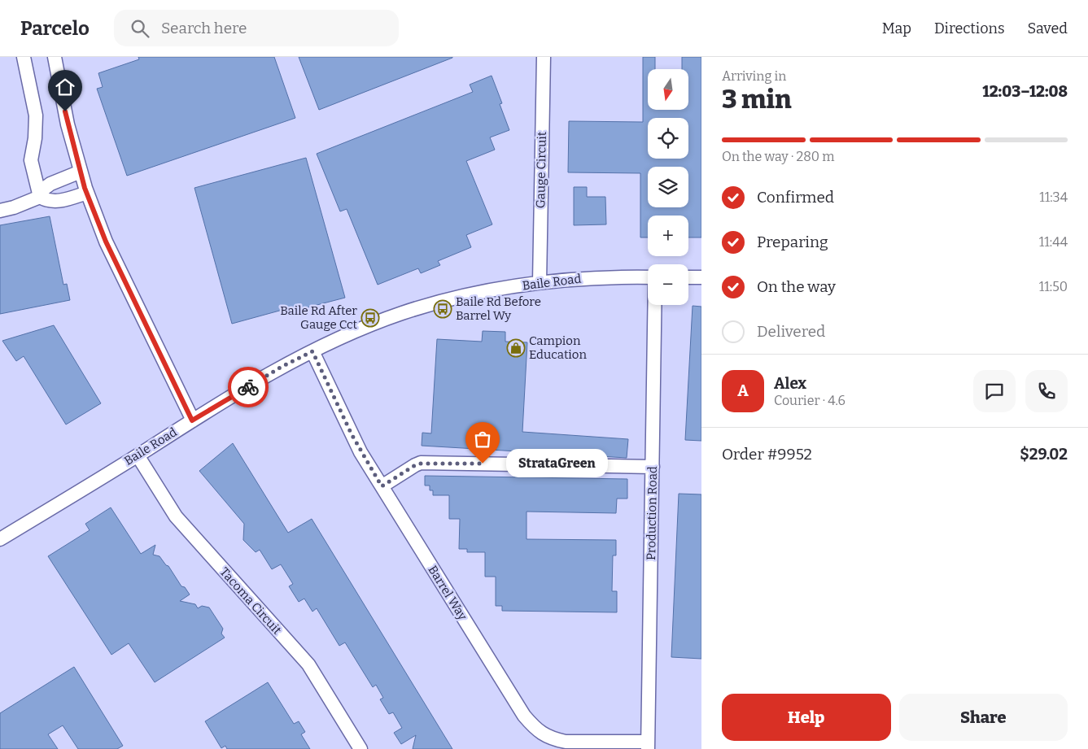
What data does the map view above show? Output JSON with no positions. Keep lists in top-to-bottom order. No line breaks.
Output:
{"streets":{"street":["Gauge Circuit","Baile Road","Production Road","Barrel Way","Tacoma Circuit"]},"crossings":[["Gauge Circuit","Baile Road"],["Baile Road","Barrel Way"],["Baile Road","Tacoma Circuit"],["Production Road","Barrel Way"]],"places":{"bus stop":["Baile Rd Before Barrel Wy","Baile Rd After Gauge Cct"],"shop":["Campion Education"],"other":["StrataGreen"]},"north":"bottom","page":{"header":"Parcelo","search":"Search here","nav":["Map","Directions","Saved"],"heading":["3 min","Arriving in","12:03–12:08"],"panel":["Alex","Courier · 4.6","Order #9952","$29.02"],"map_buttons":["+","−"],"bar":"On the way · 280 m","list":[["Confirmed","11:34"],["Preparing","11:44"],["On the way","11:50"],"Delivered"],"round":"A","bubble":"StrataGreen","buttons":["Help","Share"]}}
